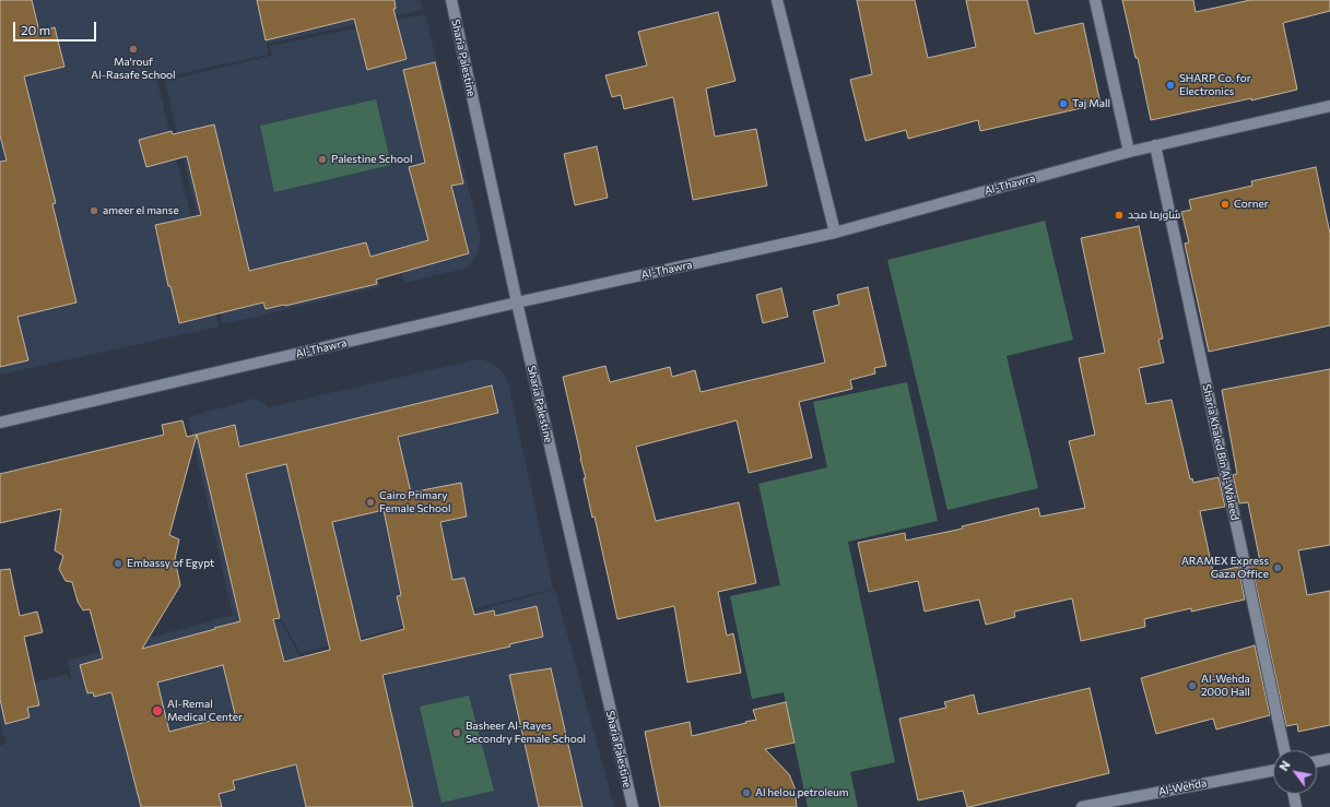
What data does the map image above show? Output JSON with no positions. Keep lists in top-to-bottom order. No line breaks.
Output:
{"streets":{"street":["Sharia Palestine","Al-Thawra","Sharia Khaled Bin Al-Waleed","Al-Wehda"]},"crossings":[["Sharia Palestine","Al-Thawra"],["Al-Thawra","Sharia Khaled Bin Al-Waleed"]],"places":["Ma'rouf Al-Rasafe School","SHARP Co. for Electronics","Taj Mall","Palestine School","Corner","ameer el manse","شاورما مجد","Cairo Primary Female School","Embassy of Egypt","ARAMEX Express Gaza Office","Al-Wehda 2000 Hall","Al-Remal Medical Center","Basheer Al-Rayes Secondry Female School","Al helou petroleum"],"scale_bar":"20 m","north":"top left"}
